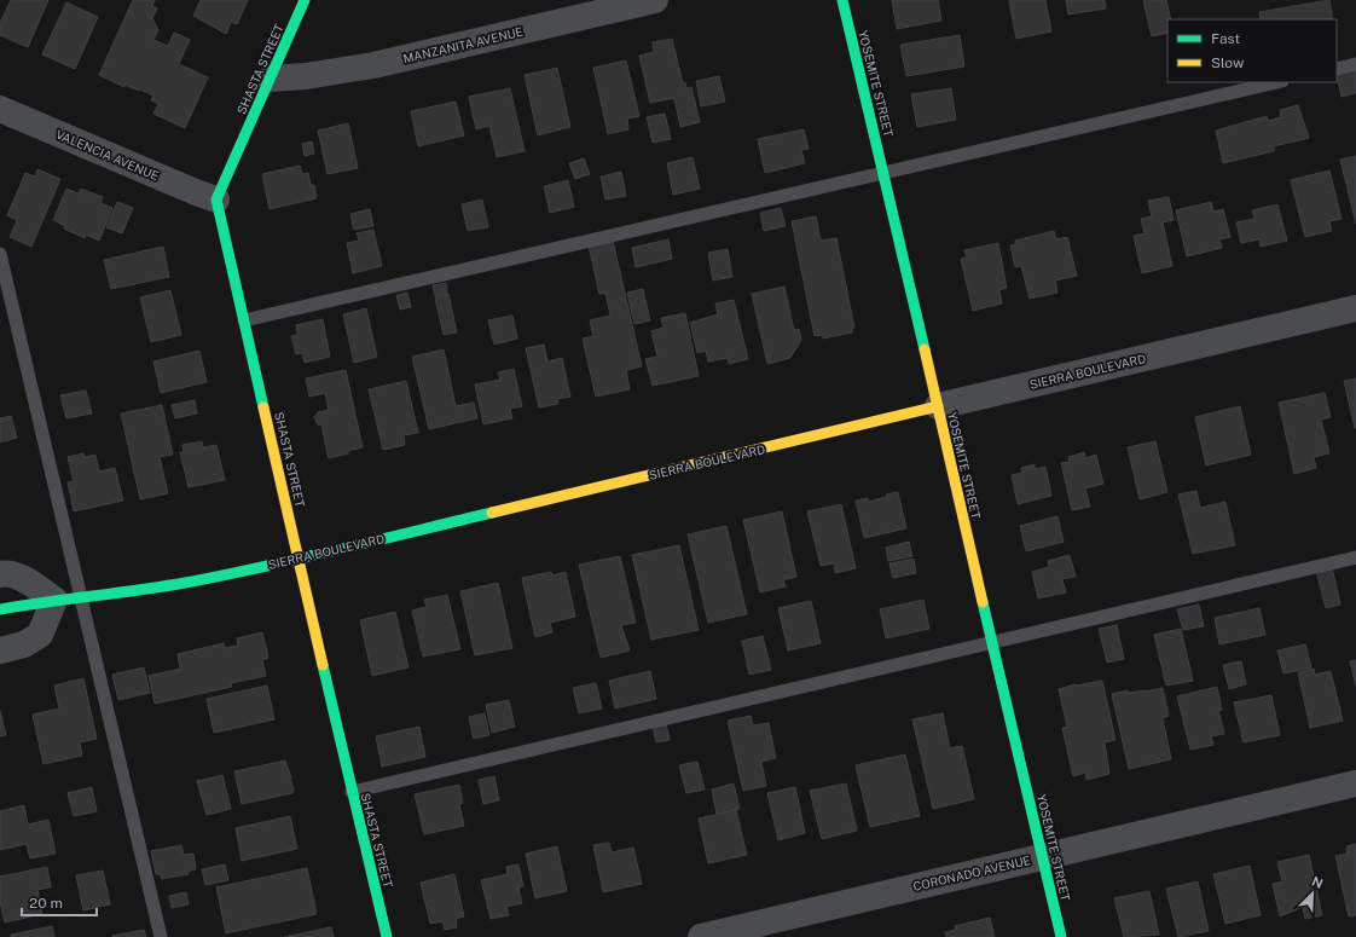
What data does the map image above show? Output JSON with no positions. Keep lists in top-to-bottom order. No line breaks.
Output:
{"streets":{"street":["MANZANITA AVENUE","SHASTA STREET","YOSEMITE STREET","VALENCIA AVENUE","SIERRA BOULEVARD","CORONADO AVENUE"]},"crossings":[["MANZANITA AVENUE","SHASTA STREET"],["SHASTA STREET","VALENCIA AVENUE"],["SHASTA STREET","SIERRA BOULEVARD"],["YOSEMITE STREET","SIERRA BOULEVARD"],["YOSEMITE STREET","CORONADO AVENUE"]],"legend":["Fast","Slow"],"scale_bar":"20 m","north":"top right"}
